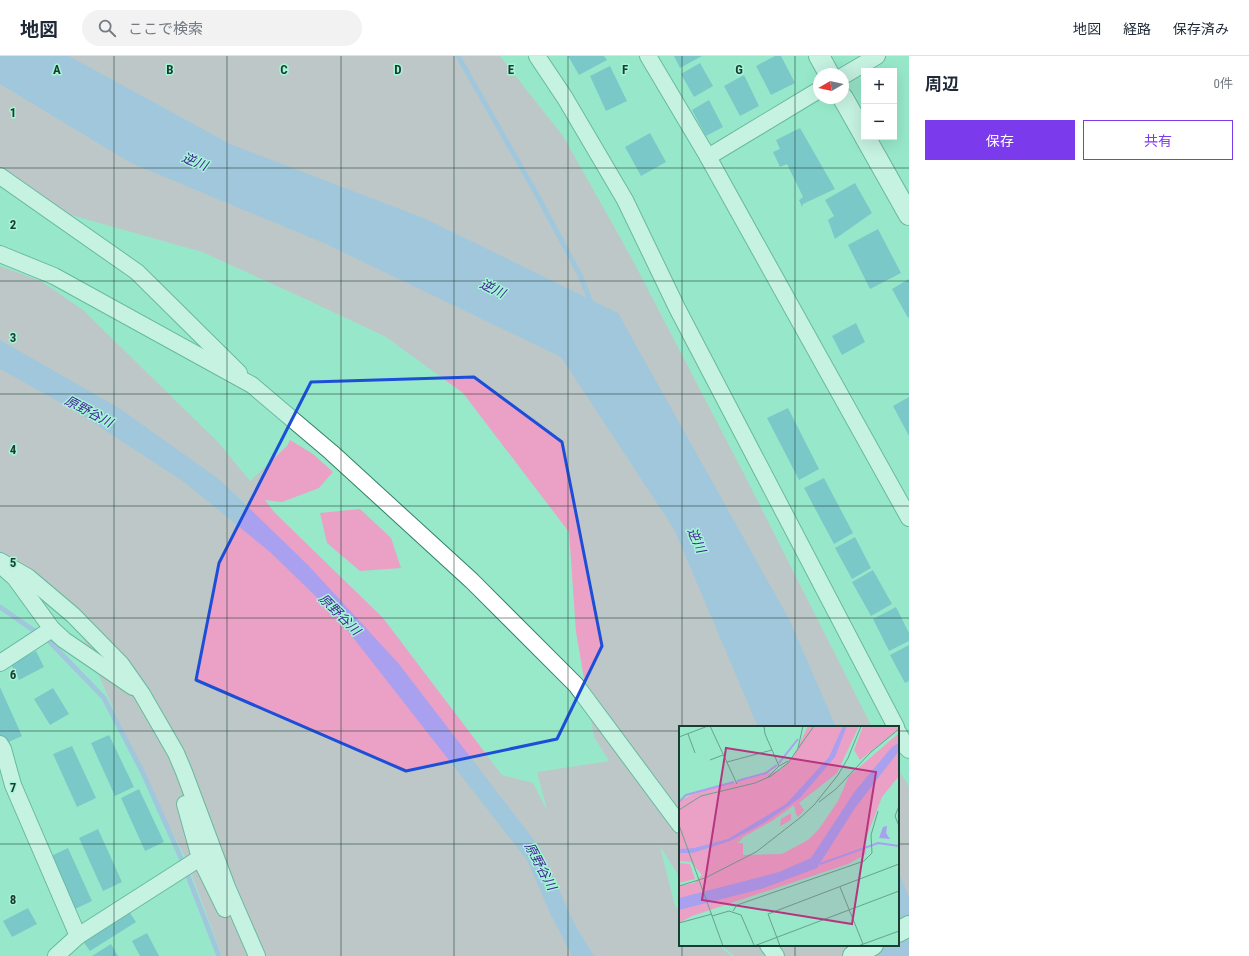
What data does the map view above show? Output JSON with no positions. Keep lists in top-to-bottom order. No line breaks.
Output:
{"water":["逆川","原野谷川"],"north":"left","page":{"header":"地図","search":"ここで検索","nav":["地図","経路","保存済み"],"heading":["周辺","0件"],"map_buttons":["+","−"],"buttons":["保存","共有"]},"grid":{"columns":["A","B","C","D","E","F","G"],"rows":["1","2","3","4","5","6","7","8"]}}
